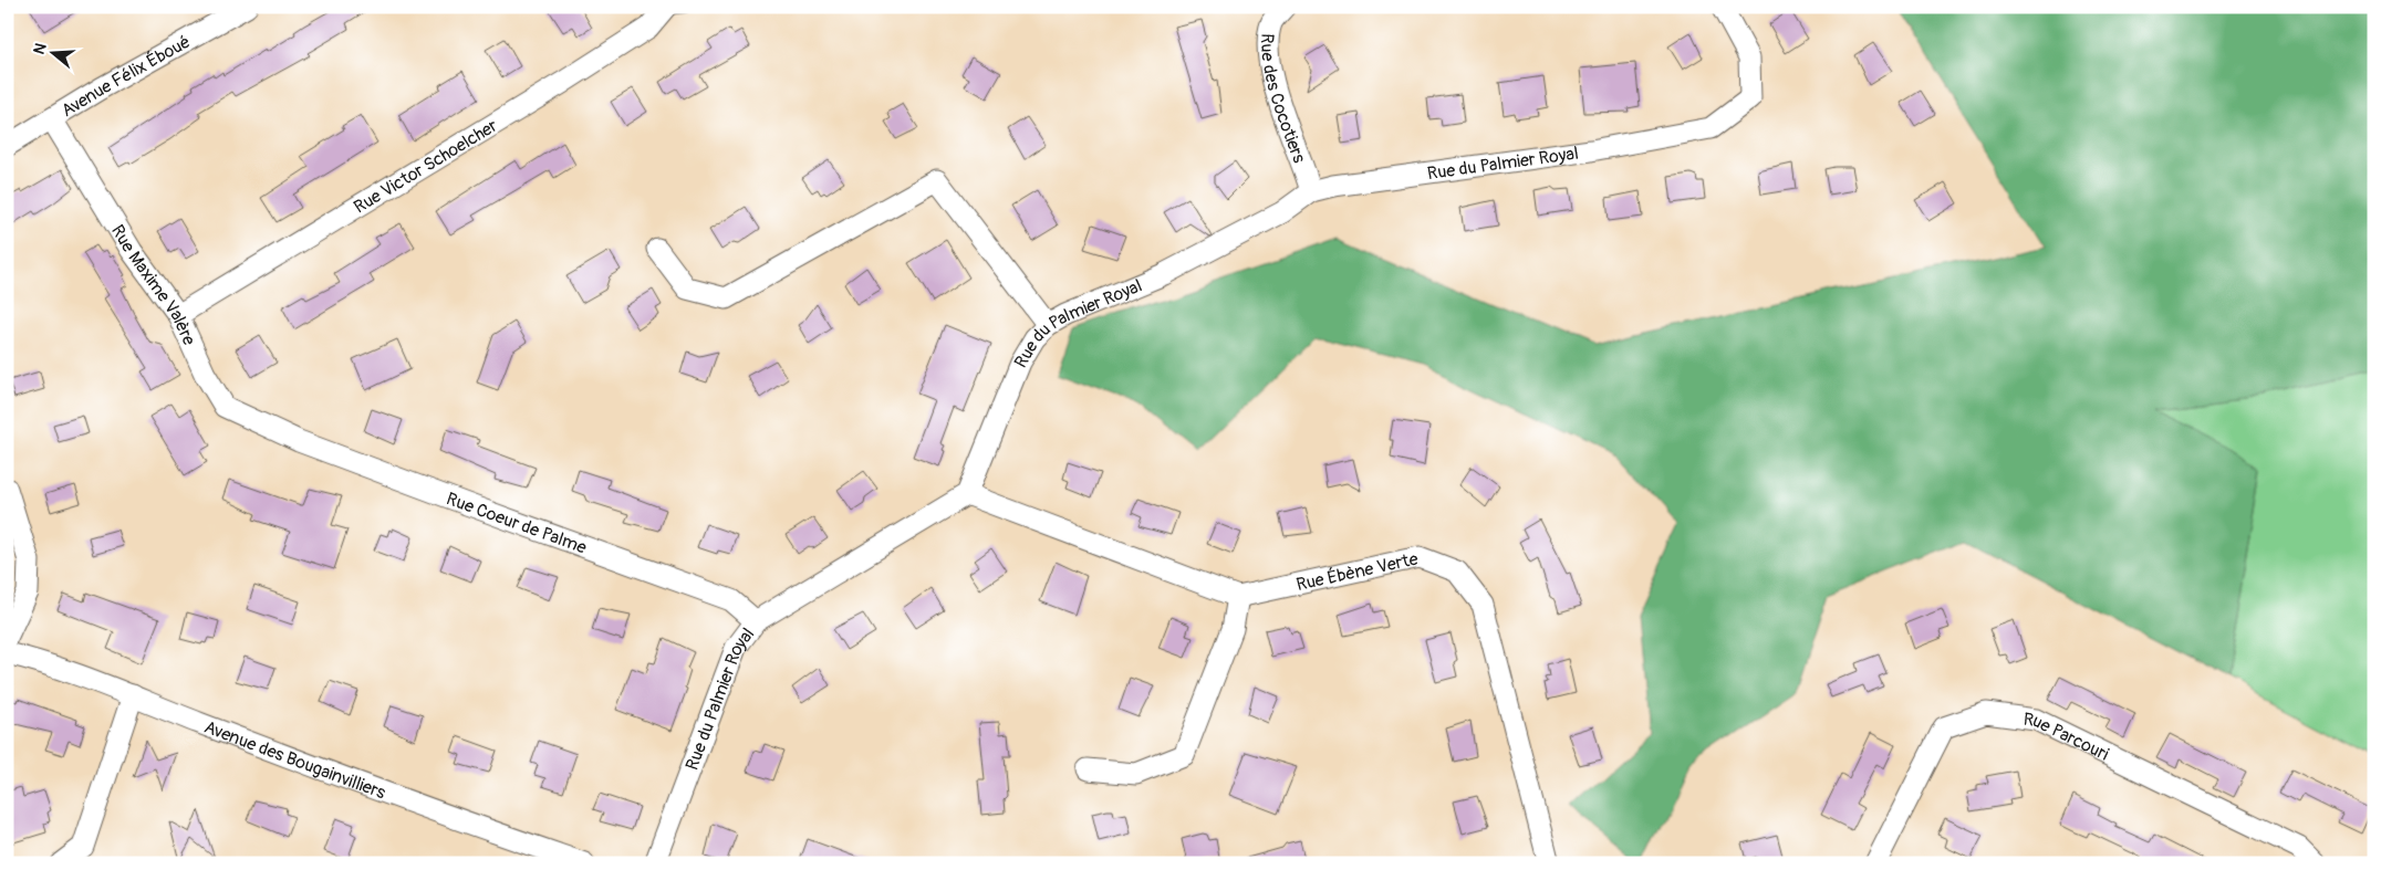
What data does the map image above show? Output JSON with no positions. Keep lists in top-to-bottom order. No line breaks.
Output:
{"streets":{"street":["Avenue Félix Éboué","Rue des Cocotiers","Rue du Palmier Royal","Rue Victor Schoelcher","Rue Maxime Valère","Rue Coeur de Palme","Rue Ébène Verte","Rue Parcouri","Avenue des Bougainvilliers"]},"crossings":[["Avenue Félix Éboué","Rue Maxime Valère"],["Rue des Cocotiers","Rue du Palmier Royal"],["Rue du Palmier Royal","Rue Coeur de Palme"],["Rue Victor Schoelcher","Rue Maxime Valère"],["Rue Maxime Valère","Rue Coeur de Palme"]],"north":"left"}
